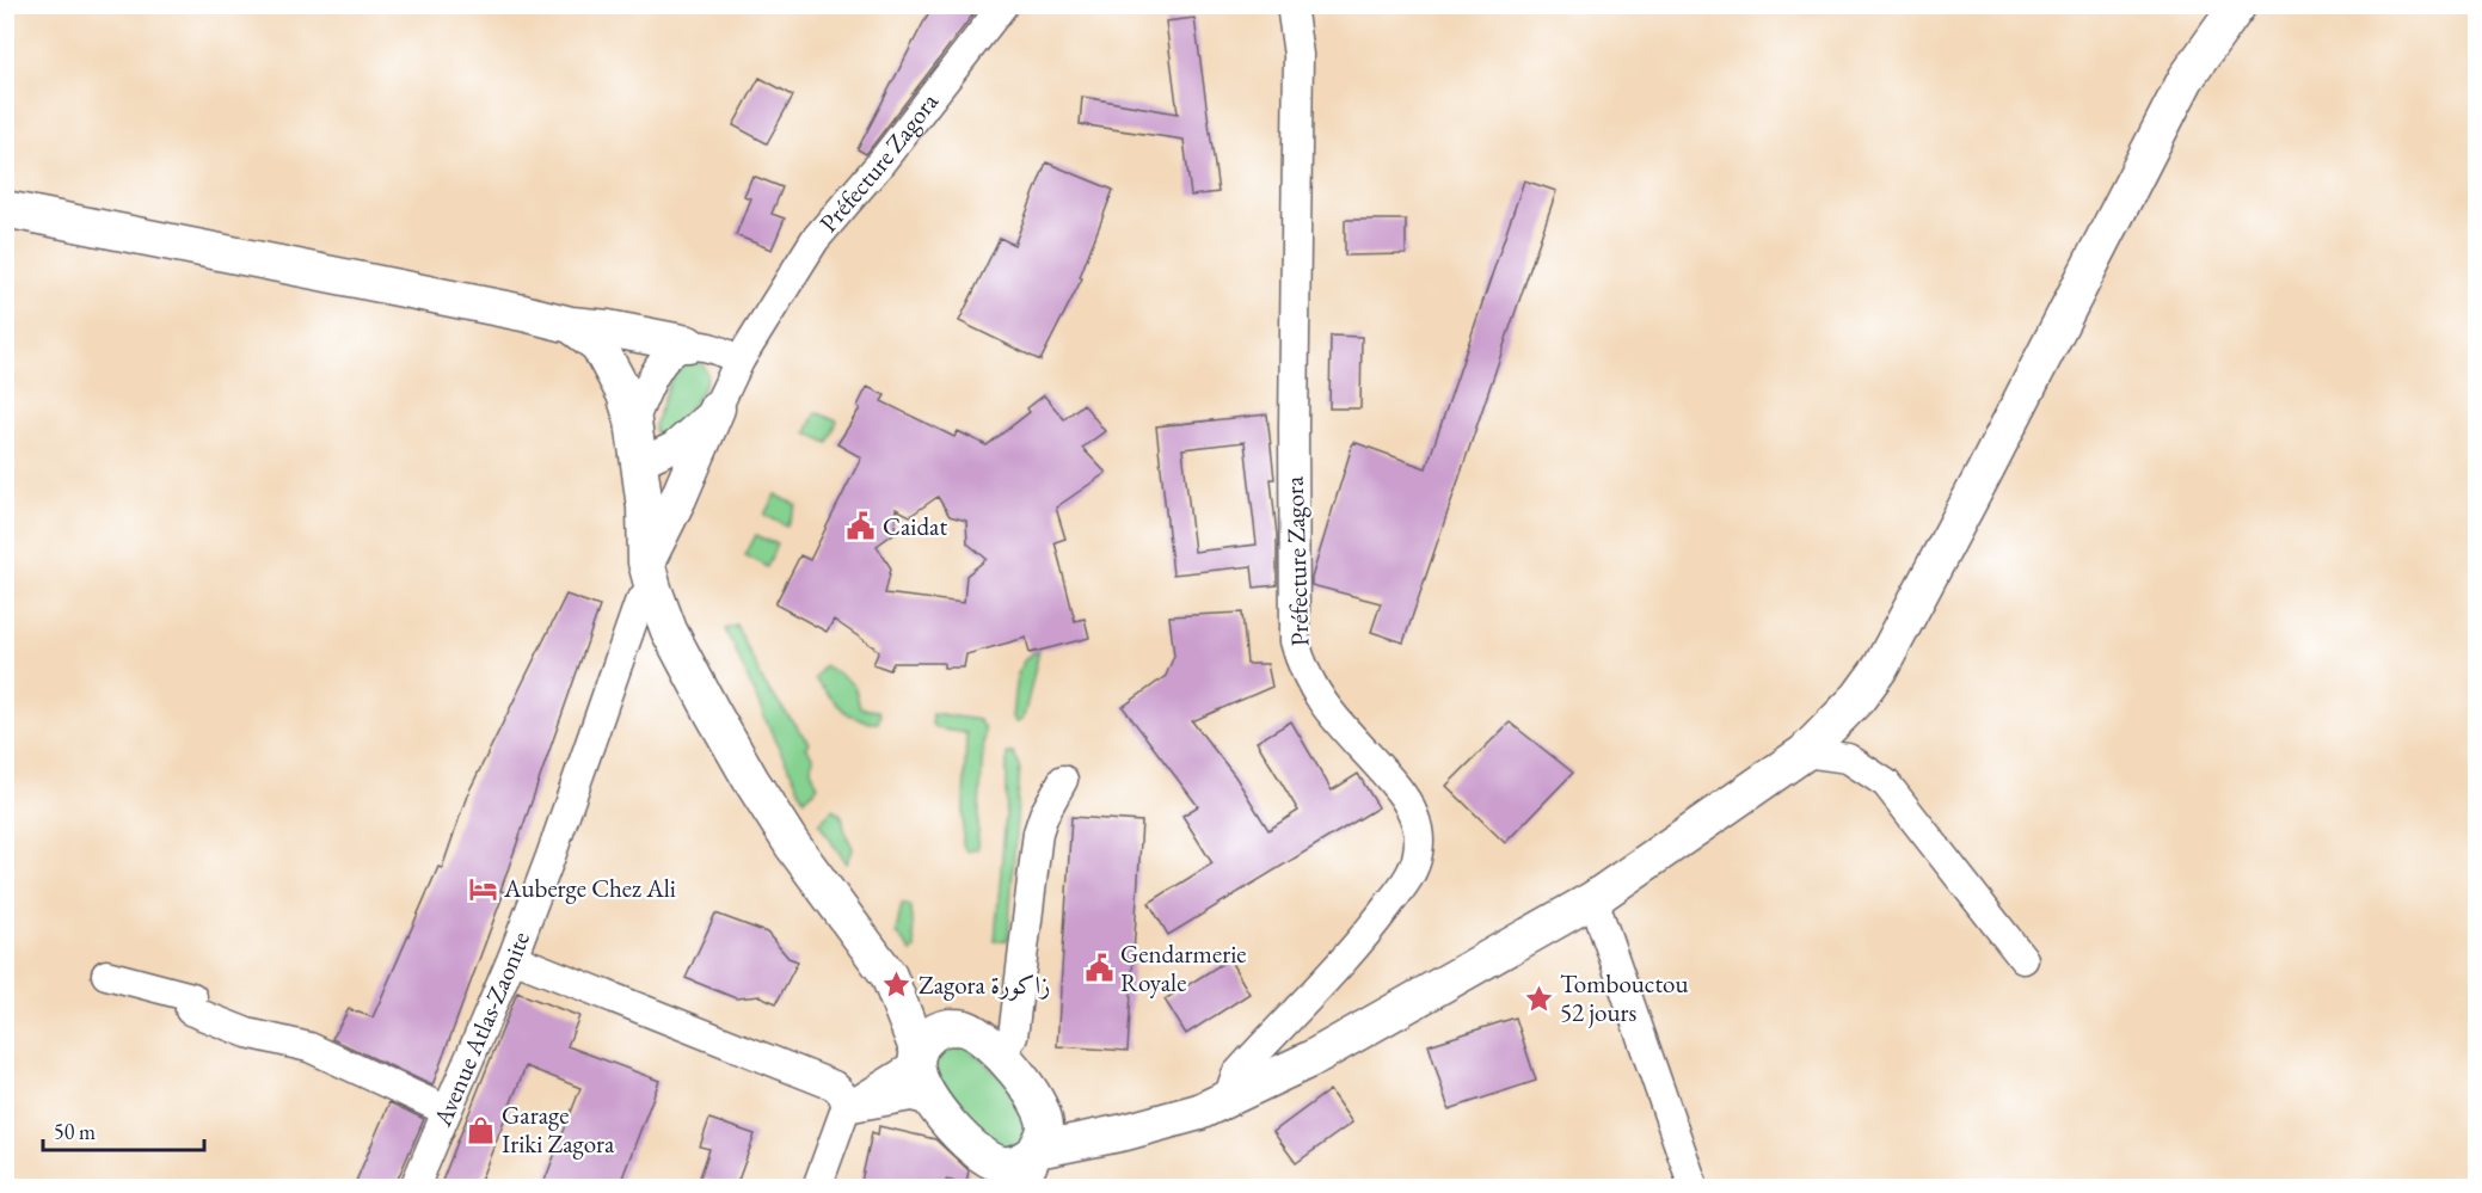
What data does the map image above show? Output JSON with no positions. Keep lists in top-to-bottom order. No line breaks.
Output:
{"streets":{"street":["Préfecture Zagora","Avenue Atlas-Zaonite"]},"places":{"public building":["Caidat","Gendarmerie Royale"],"hotel":["Auberge Chez Ali"],"place":["Zagora زاكورة","Tombouctou 52 jours"],"shop":["Garage Iriki Zagora"]},"scale_bar":"50 m"}
